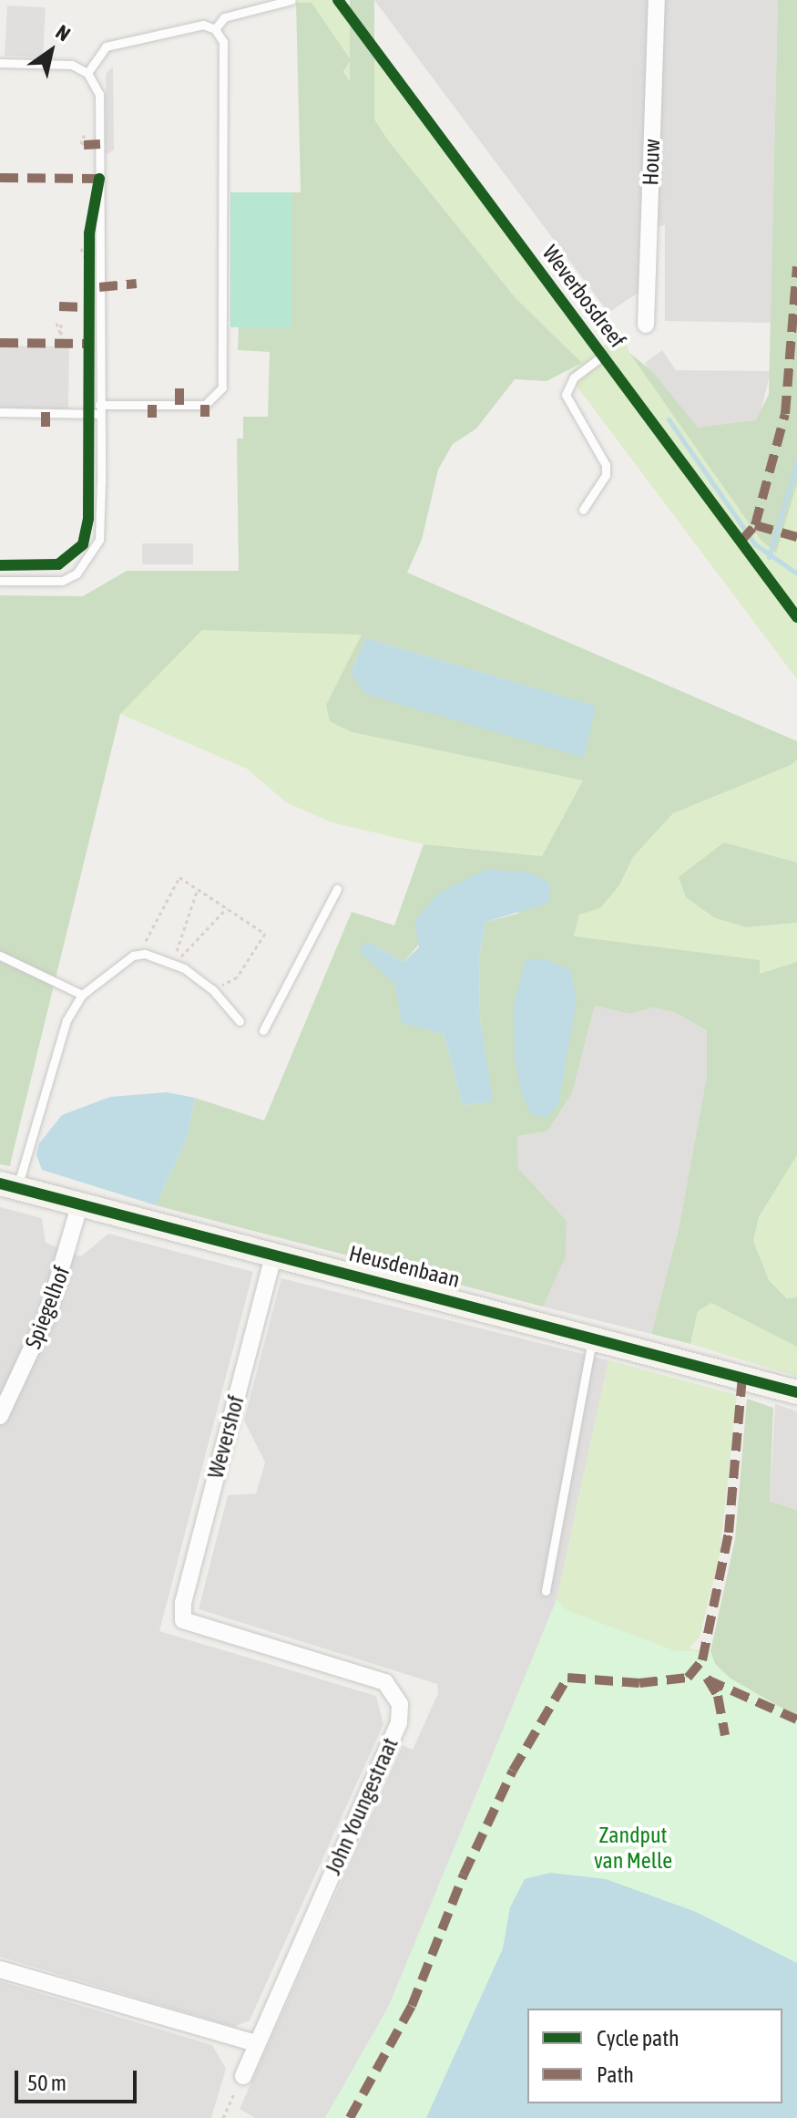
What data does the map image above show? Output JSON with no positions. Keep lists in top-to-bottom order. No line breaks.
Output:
{"streets":{"main road":["Heusdenbaan"],"street":["Houw","Spiegelhof","Wevershof","John Youngestraat"],"cycle path":["Weverbosdreef"]},"crossings":[["Heusdenbaan","Spiegelhof"],["Heusdenbaan","Wevershof"],["Wevershof","John Youngestraat"]],"parks":["Zandput van Melle"],"legend":["Cycle path","Path"],"scale_bar":"50 m","north":"top right"}
